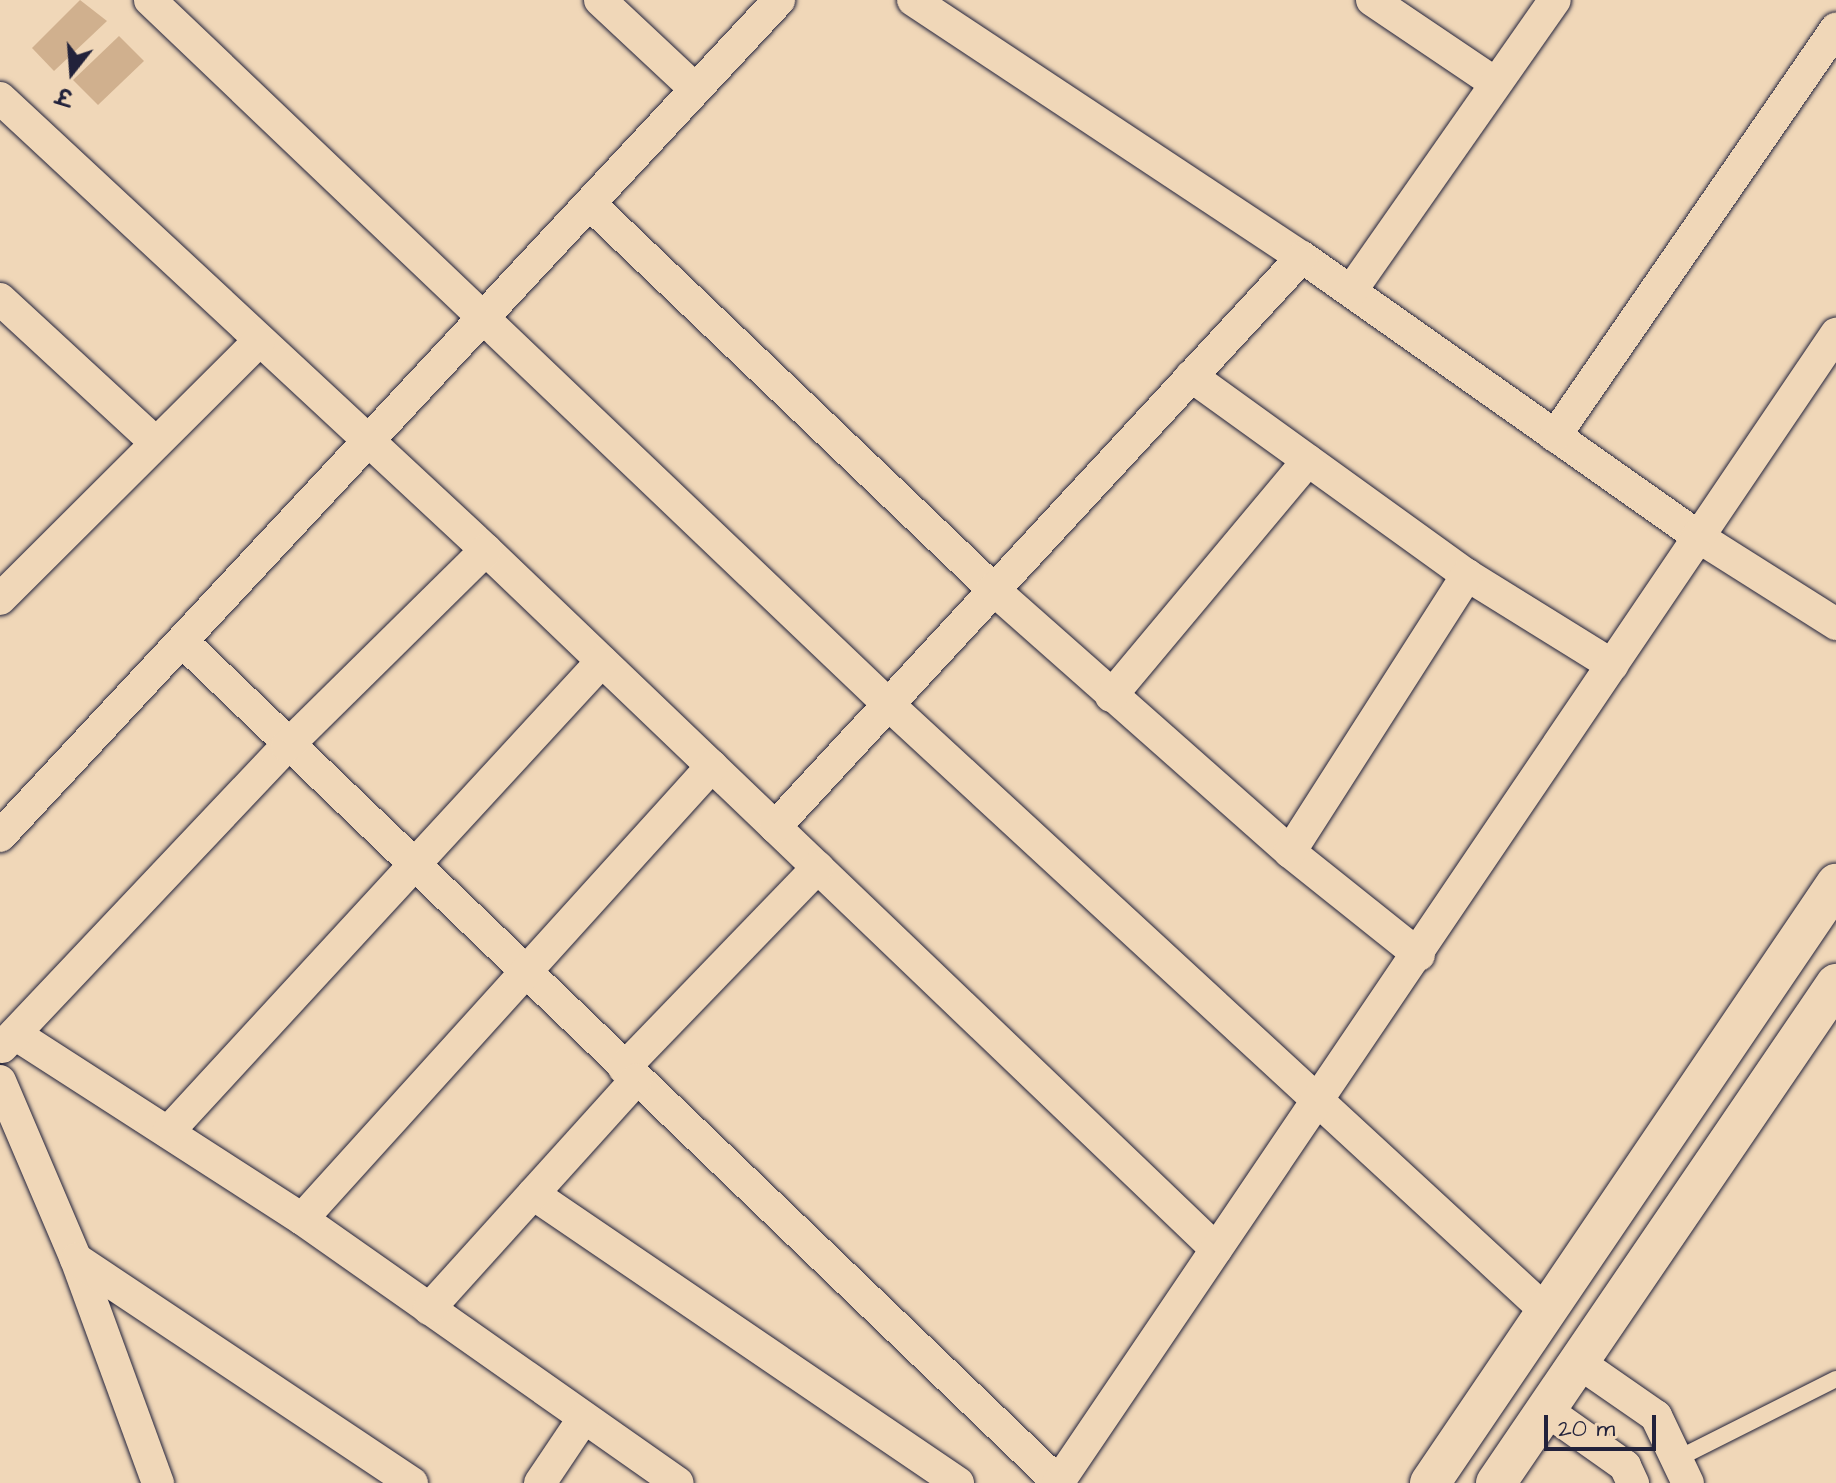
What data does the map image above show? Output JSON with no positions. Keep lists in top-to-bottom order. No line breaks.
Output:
{"scale_bar":"20 m","north":"bottom"}
